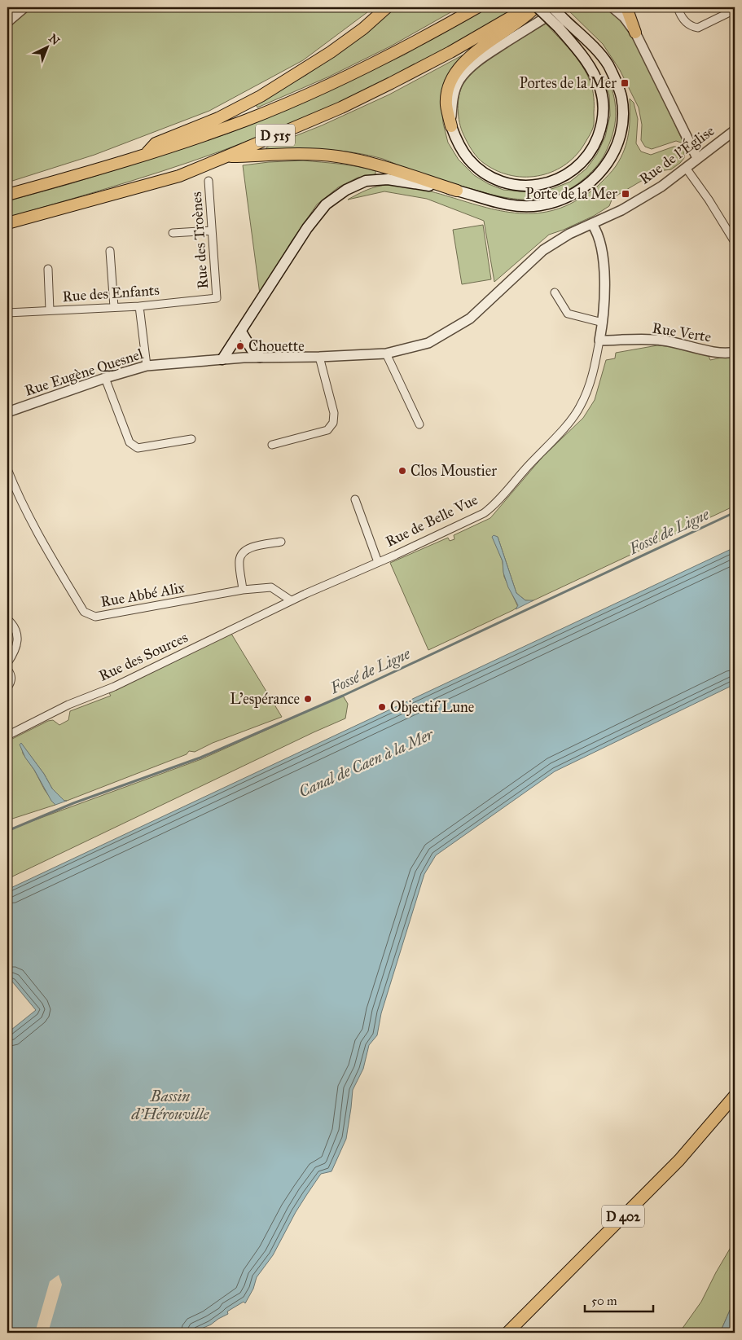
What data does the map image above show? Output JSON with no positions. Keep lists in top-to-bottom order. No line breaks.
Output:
{"streets":{"main road":["D 515","D 402"],"street":["Rue de l'Église","Rue des Troènes","Rue des Enfants","Rue Verte","Rue Eugène Quesnel","Rue de Belle Vue","Rue Abbé Alix","Rue des Sources"]},"crossings":[["Rue de l'Église","Rue Eugène Quesnel"],["Rue de l'Église","Rue de Belle Vue"],["Rue des Troènes","Rue des Enfants"],["Rue Verte","Rue de Belle Vue"],["Rue Eugène Quesnel","Rue de Belle Vue"],["Rue de Belle Vue","Rue Abbé Alix"],["Rue de Belle Vue","Rue des Sources"],["Rue Abbé Alix","Rue des Sources"]],"water":["Fossé de Ligne","Canal de Caen à la Mer","Bassin d'Hérouville"],"places":{"transit":["Portes de la Mer","Porte de la Mer"],"other":["Chouette","Clos Moustier","L’espérance","Objectif Lune"]},"scale_bar":"50 m","north":"top right"}
